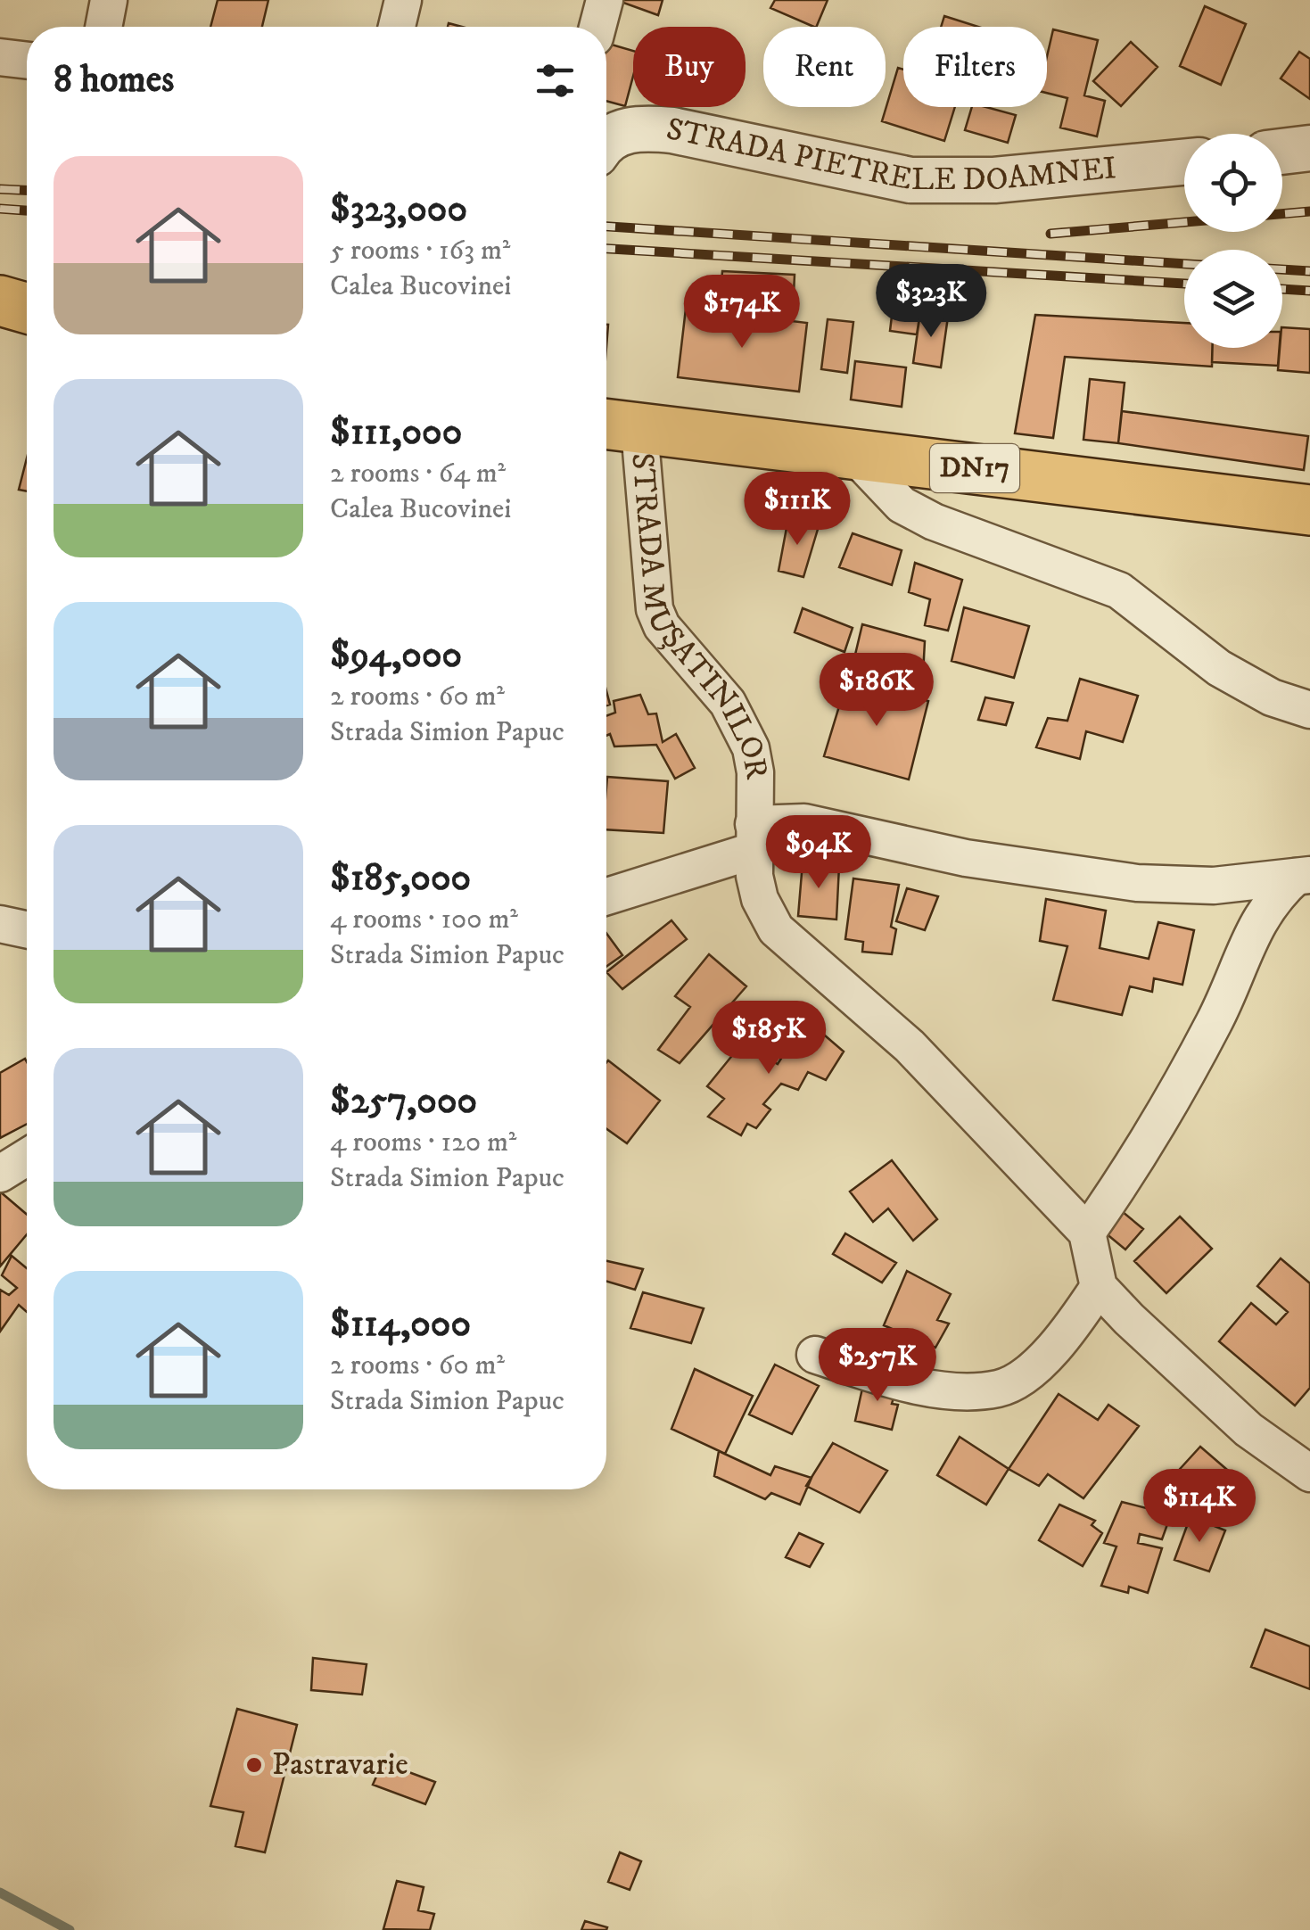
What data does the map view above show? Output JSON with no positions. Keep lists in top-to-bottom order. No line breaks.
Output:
{"streets":{"highway":["DN17"],"street":["STRADA PIETRELE DOAMNEI","STRADA MUȘATINILOR"]},"crossings":[["DN17","STRADA MUȘATINILOR"]],"places":["Pastravarie"],"page":{"chip":["Buy","Rent","Filters"],"heading":"8 homes","list":[{"name":"$323,000","note":"5 rooms · 163 m² · Calea Bucovinei"},{"name":"$111,000","note":"2 rooms · 64 m² · Calea Bucovinei"},{"name":"$94,000","note":"2 rooms · 60 m² · Strada Simion Papuc"},{"name":"$185,000","note":"4 rooms · 100 m² · Strada Simion Papuc"},{"name":"$257,000","note":"4 rooms · 120 m² · Strada Simion Papuc"},{"name":"$114,000","note":"2 rooms · 60 m² · Strada Simion Papuc"}],"price":["$323K","$174K","$111K","$186K","$94K","$185K","$257K","$114K"]}}
